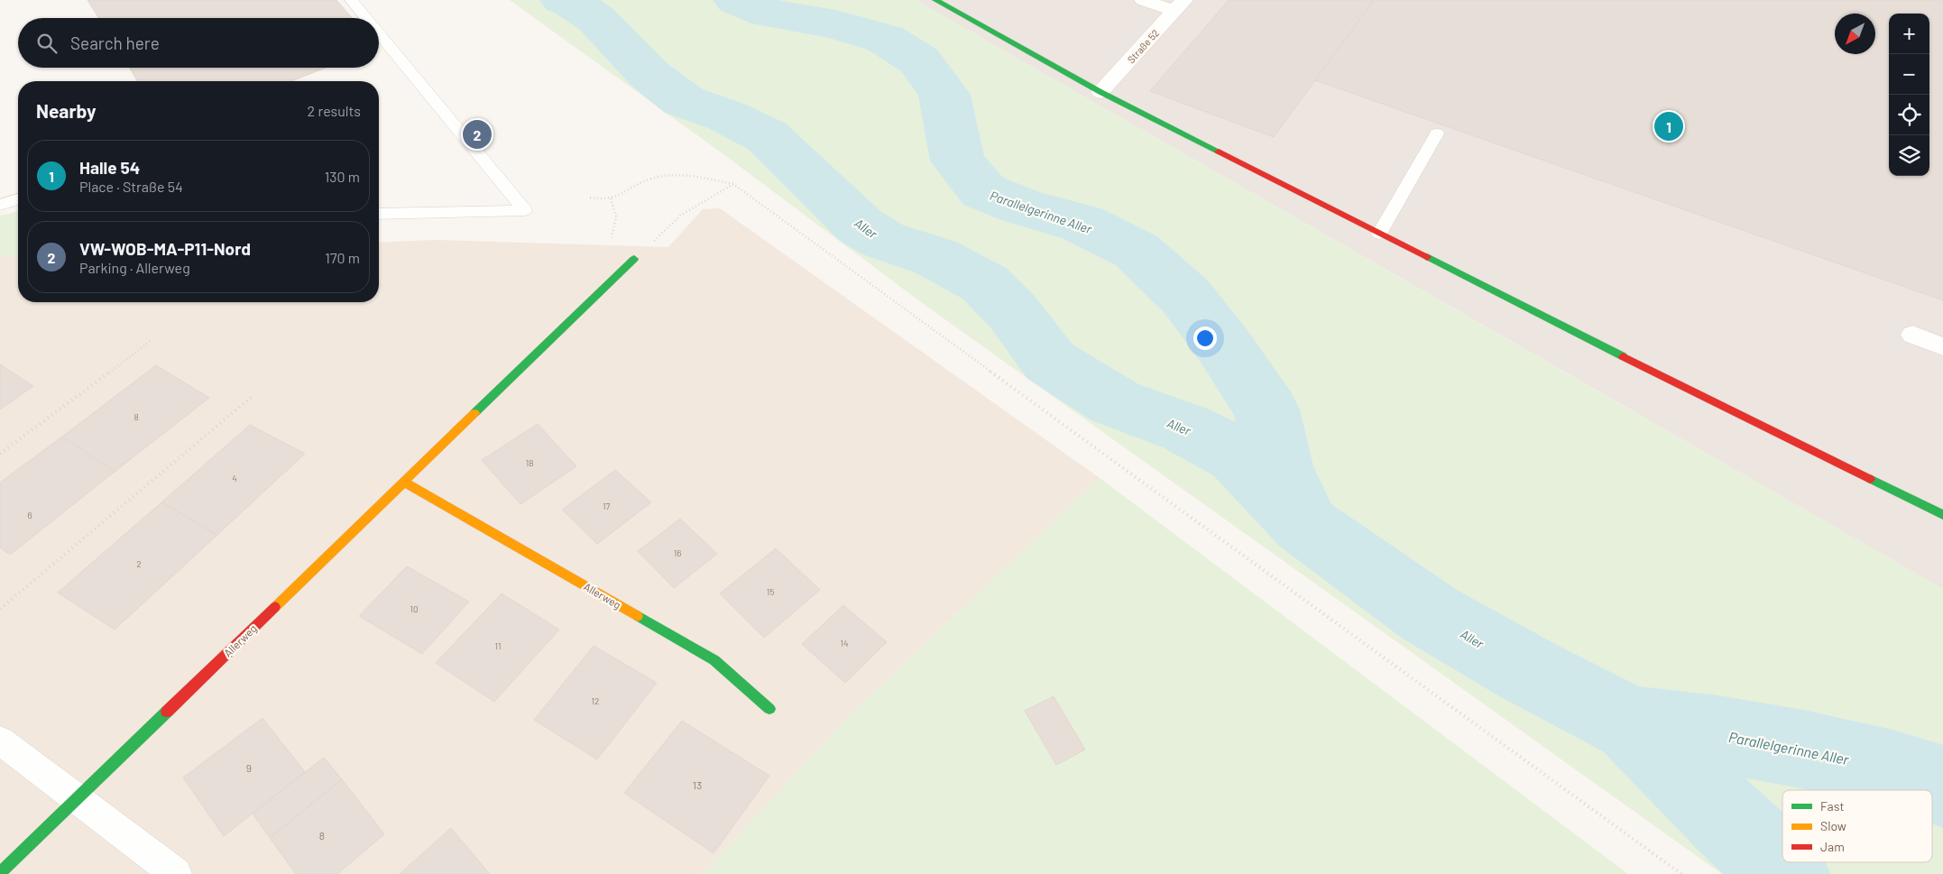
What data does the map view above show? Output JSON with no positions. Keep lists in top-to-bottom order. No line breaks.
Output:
{"streets":{"street":["Straße 52","Allerweg"]},"water":["Parallelgerinne Aller","Aller"],"house_numbers":["8","18","4","17","6","16","2","15","10","14","11","12","9","13","8"],"legend":["Fast","Slow","Jam"],"north":"bottom left","page":{"map_buttons":["+","−"],"search":"Search here","heading":["Nearby","2 results"],"pins":["1","2"],"list":[{"mark":"1","name":"Halle 54","note":"Place · Straße 54","value":"130 m"},{"mark":"2","name":"VW-WOB-MA-P11-Nord","note":"Parking · Allerweg","value":"170 m"}]}}
